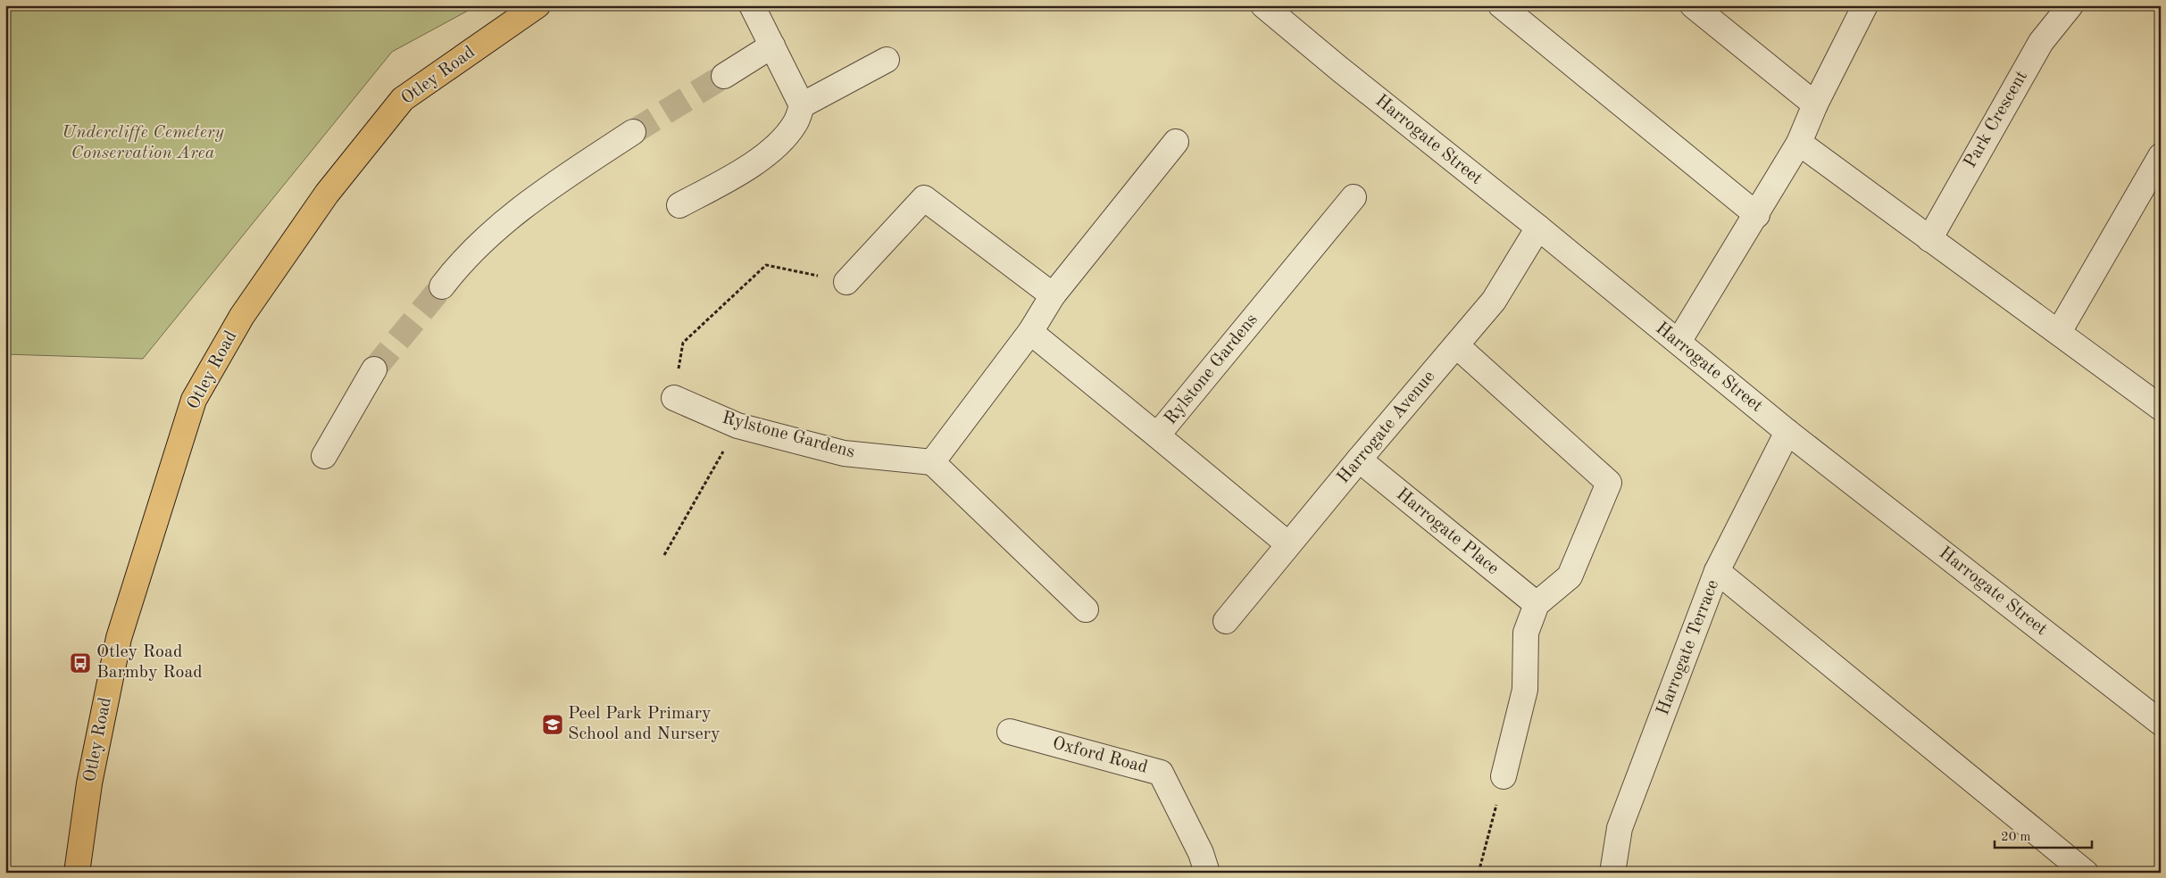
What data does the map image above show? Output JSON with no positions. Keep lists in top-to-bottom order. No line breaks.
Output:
{"streets":{"main road":["Otley Road"],"street":["Park Crescent","Harrogate Street","Rylstone Gardens","Harrogate Avenue","Harrogate Place","Harrogate Terrace","Oxford Road"]},"crossings":[["Harrogate Street","Harrogate Avenue"],["Harrogate Street","Harrogate Terrace"],["Harrogate Avenue","Harrogate Place"]],"parks":["Undercliffe Cemetery Conservation Area"],"places":{"bus stop":["Otley Road Barmby Road"],"school or university":["Peel Park Primary School and Nursery"]},"scale_bar":"20 m"}
